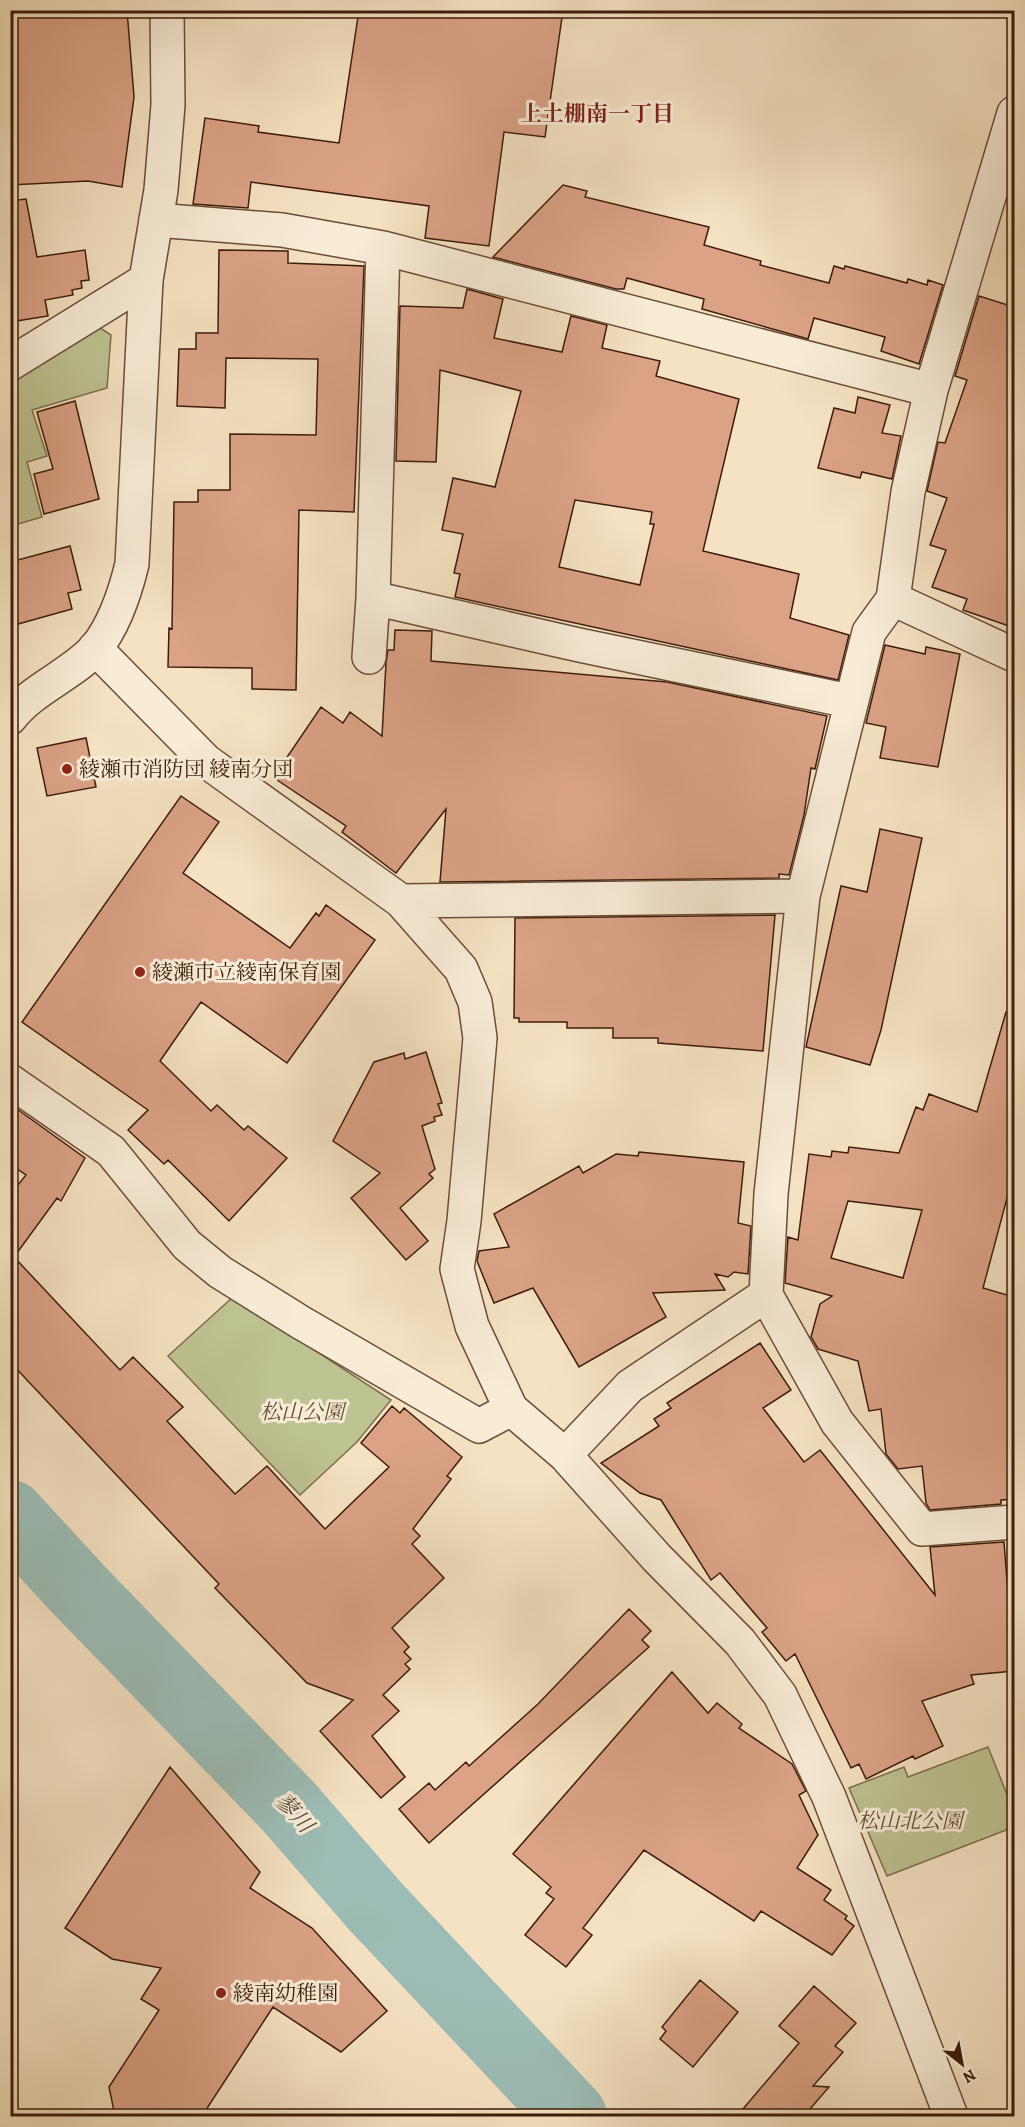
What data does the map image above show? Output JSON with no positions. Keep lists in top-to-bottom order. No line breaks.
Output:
{"districts":["上土棚南一丁目"],"water":["蓼川"],"parks":["松山公園","松山北公園"],"places":["綾瀬市消防団 綾南分団","綾瀬市立綾南保育園","綾南幼稚園"],"north":"bottom right"}
